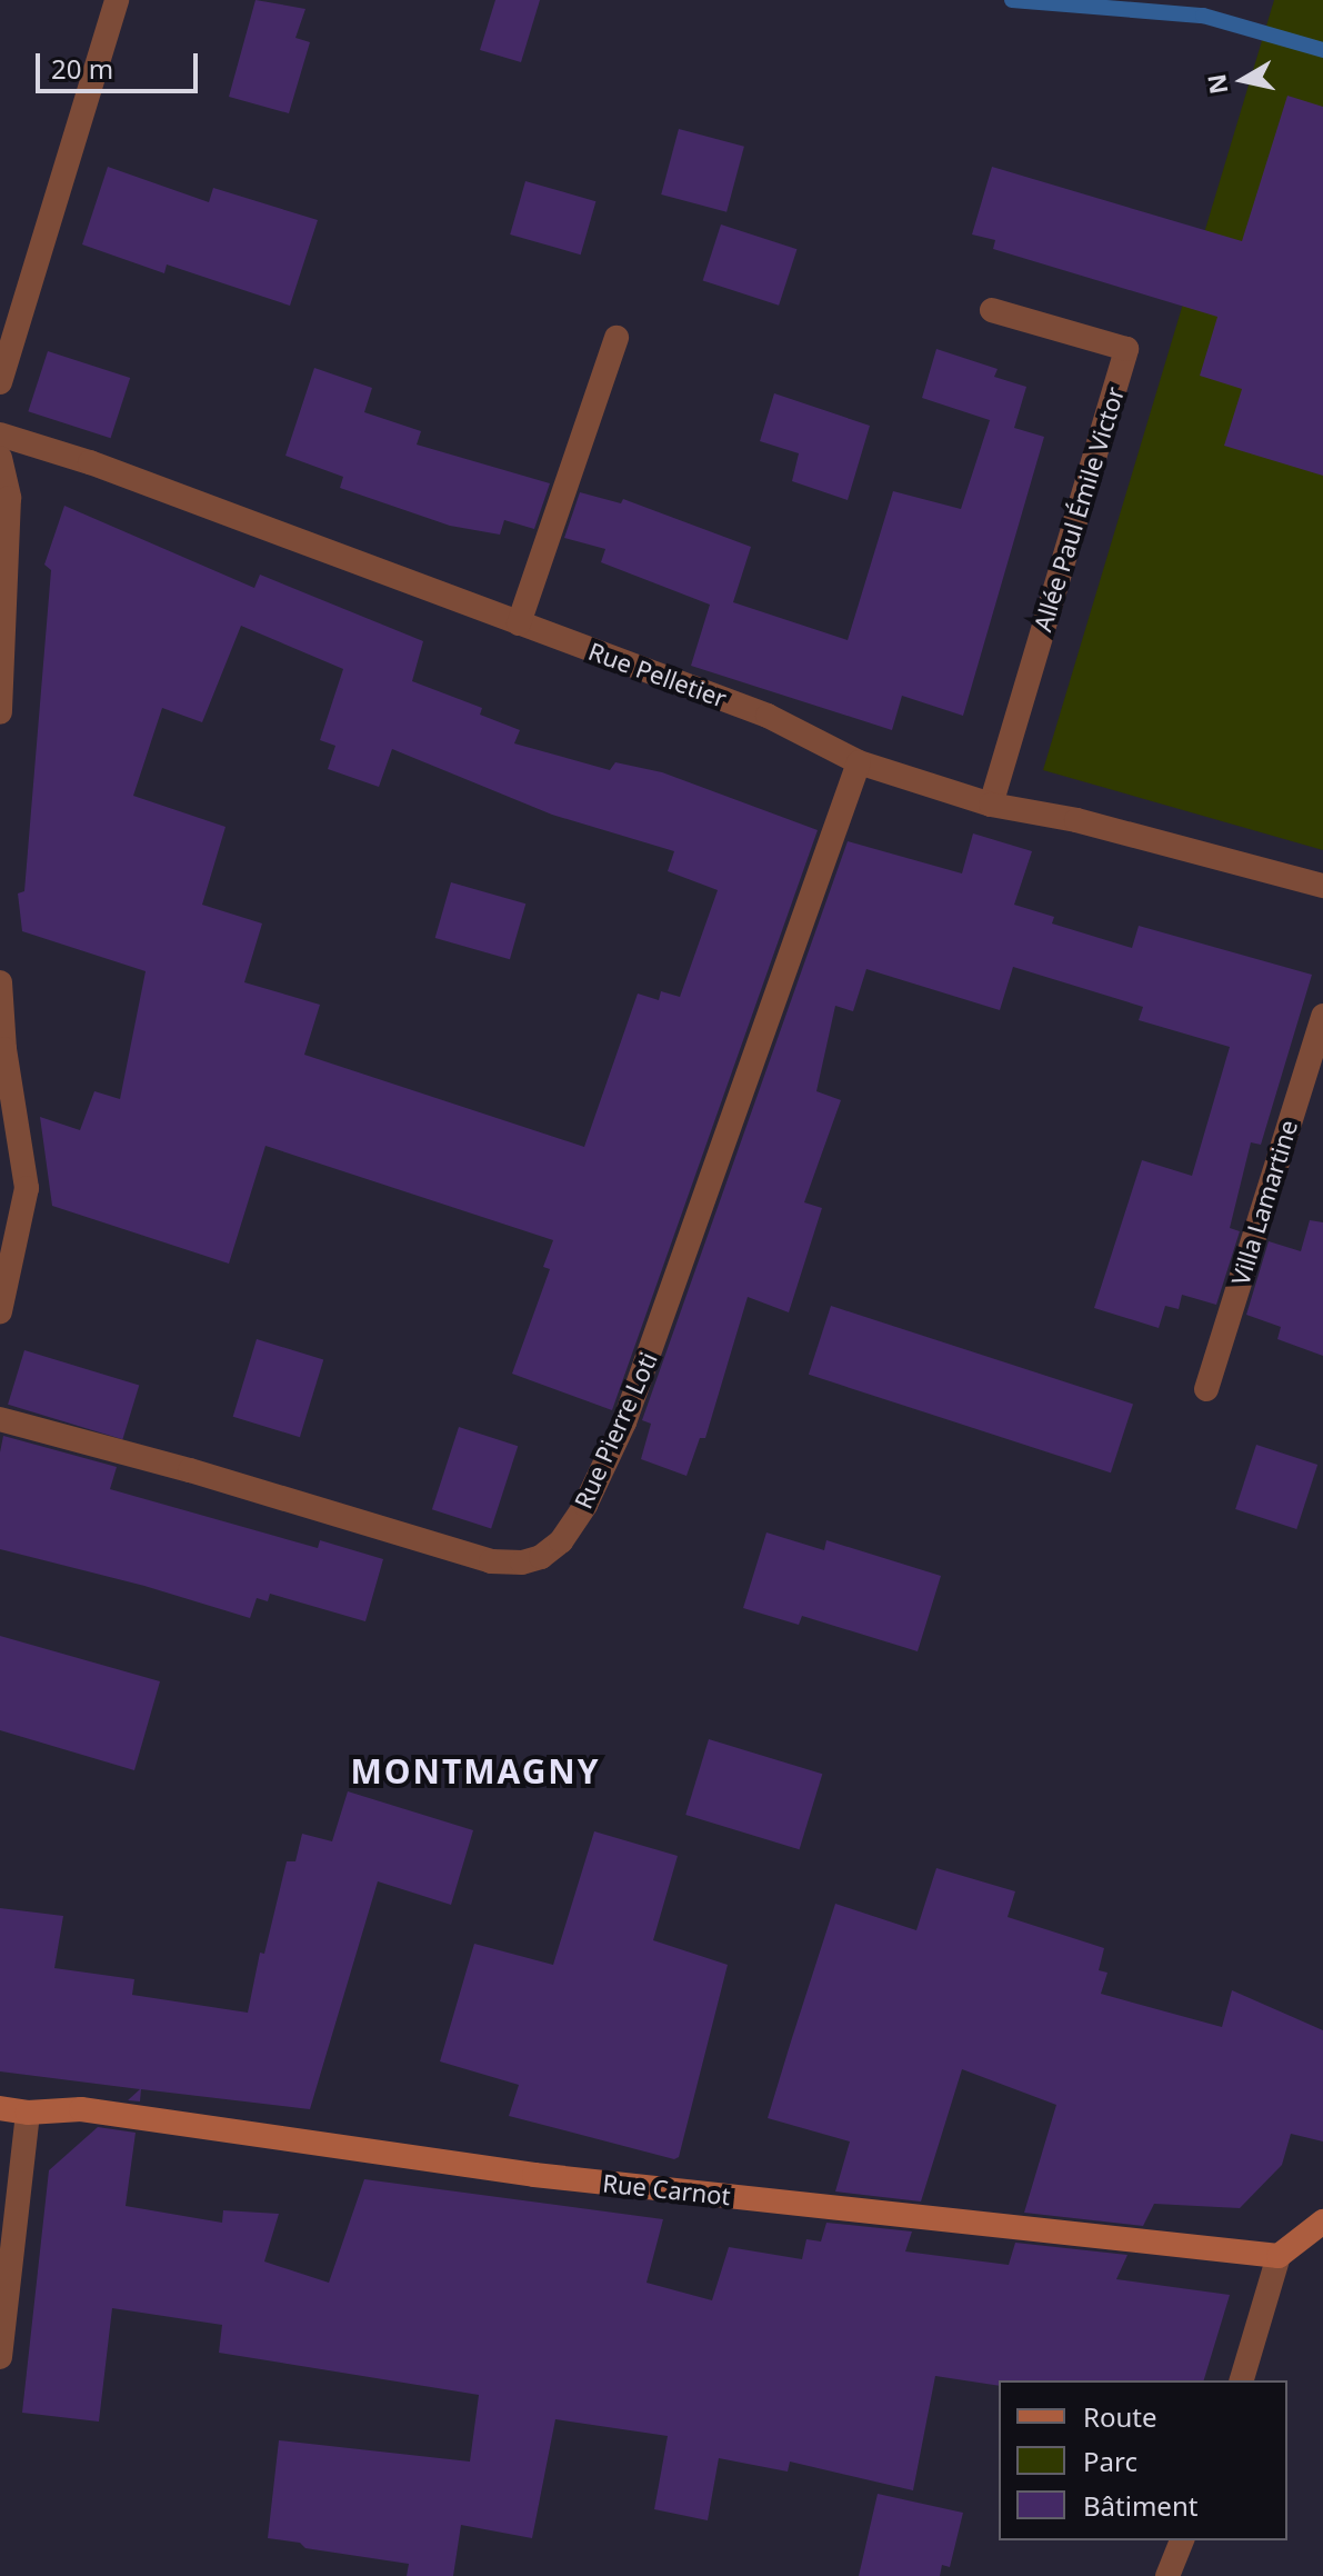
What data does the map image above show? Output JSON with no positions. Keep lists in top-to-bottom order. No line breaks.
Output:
{"streets":{"main road":["Rue Carnot"],"street":["Allée Paul Émile Victor","Rue Pelletier","Villa Lamartine","Rue Pierre Loti"]},"crossings":[["Allée Paul Émile Victor","Rue Pelletier"],["Rue Pelletier","Rue Pierre Loti"]],"districts":["MONTMAGNY"],"legend":["Route","Parc","Bâtiment"],"scale_bar":"20 m","north":"left"}
